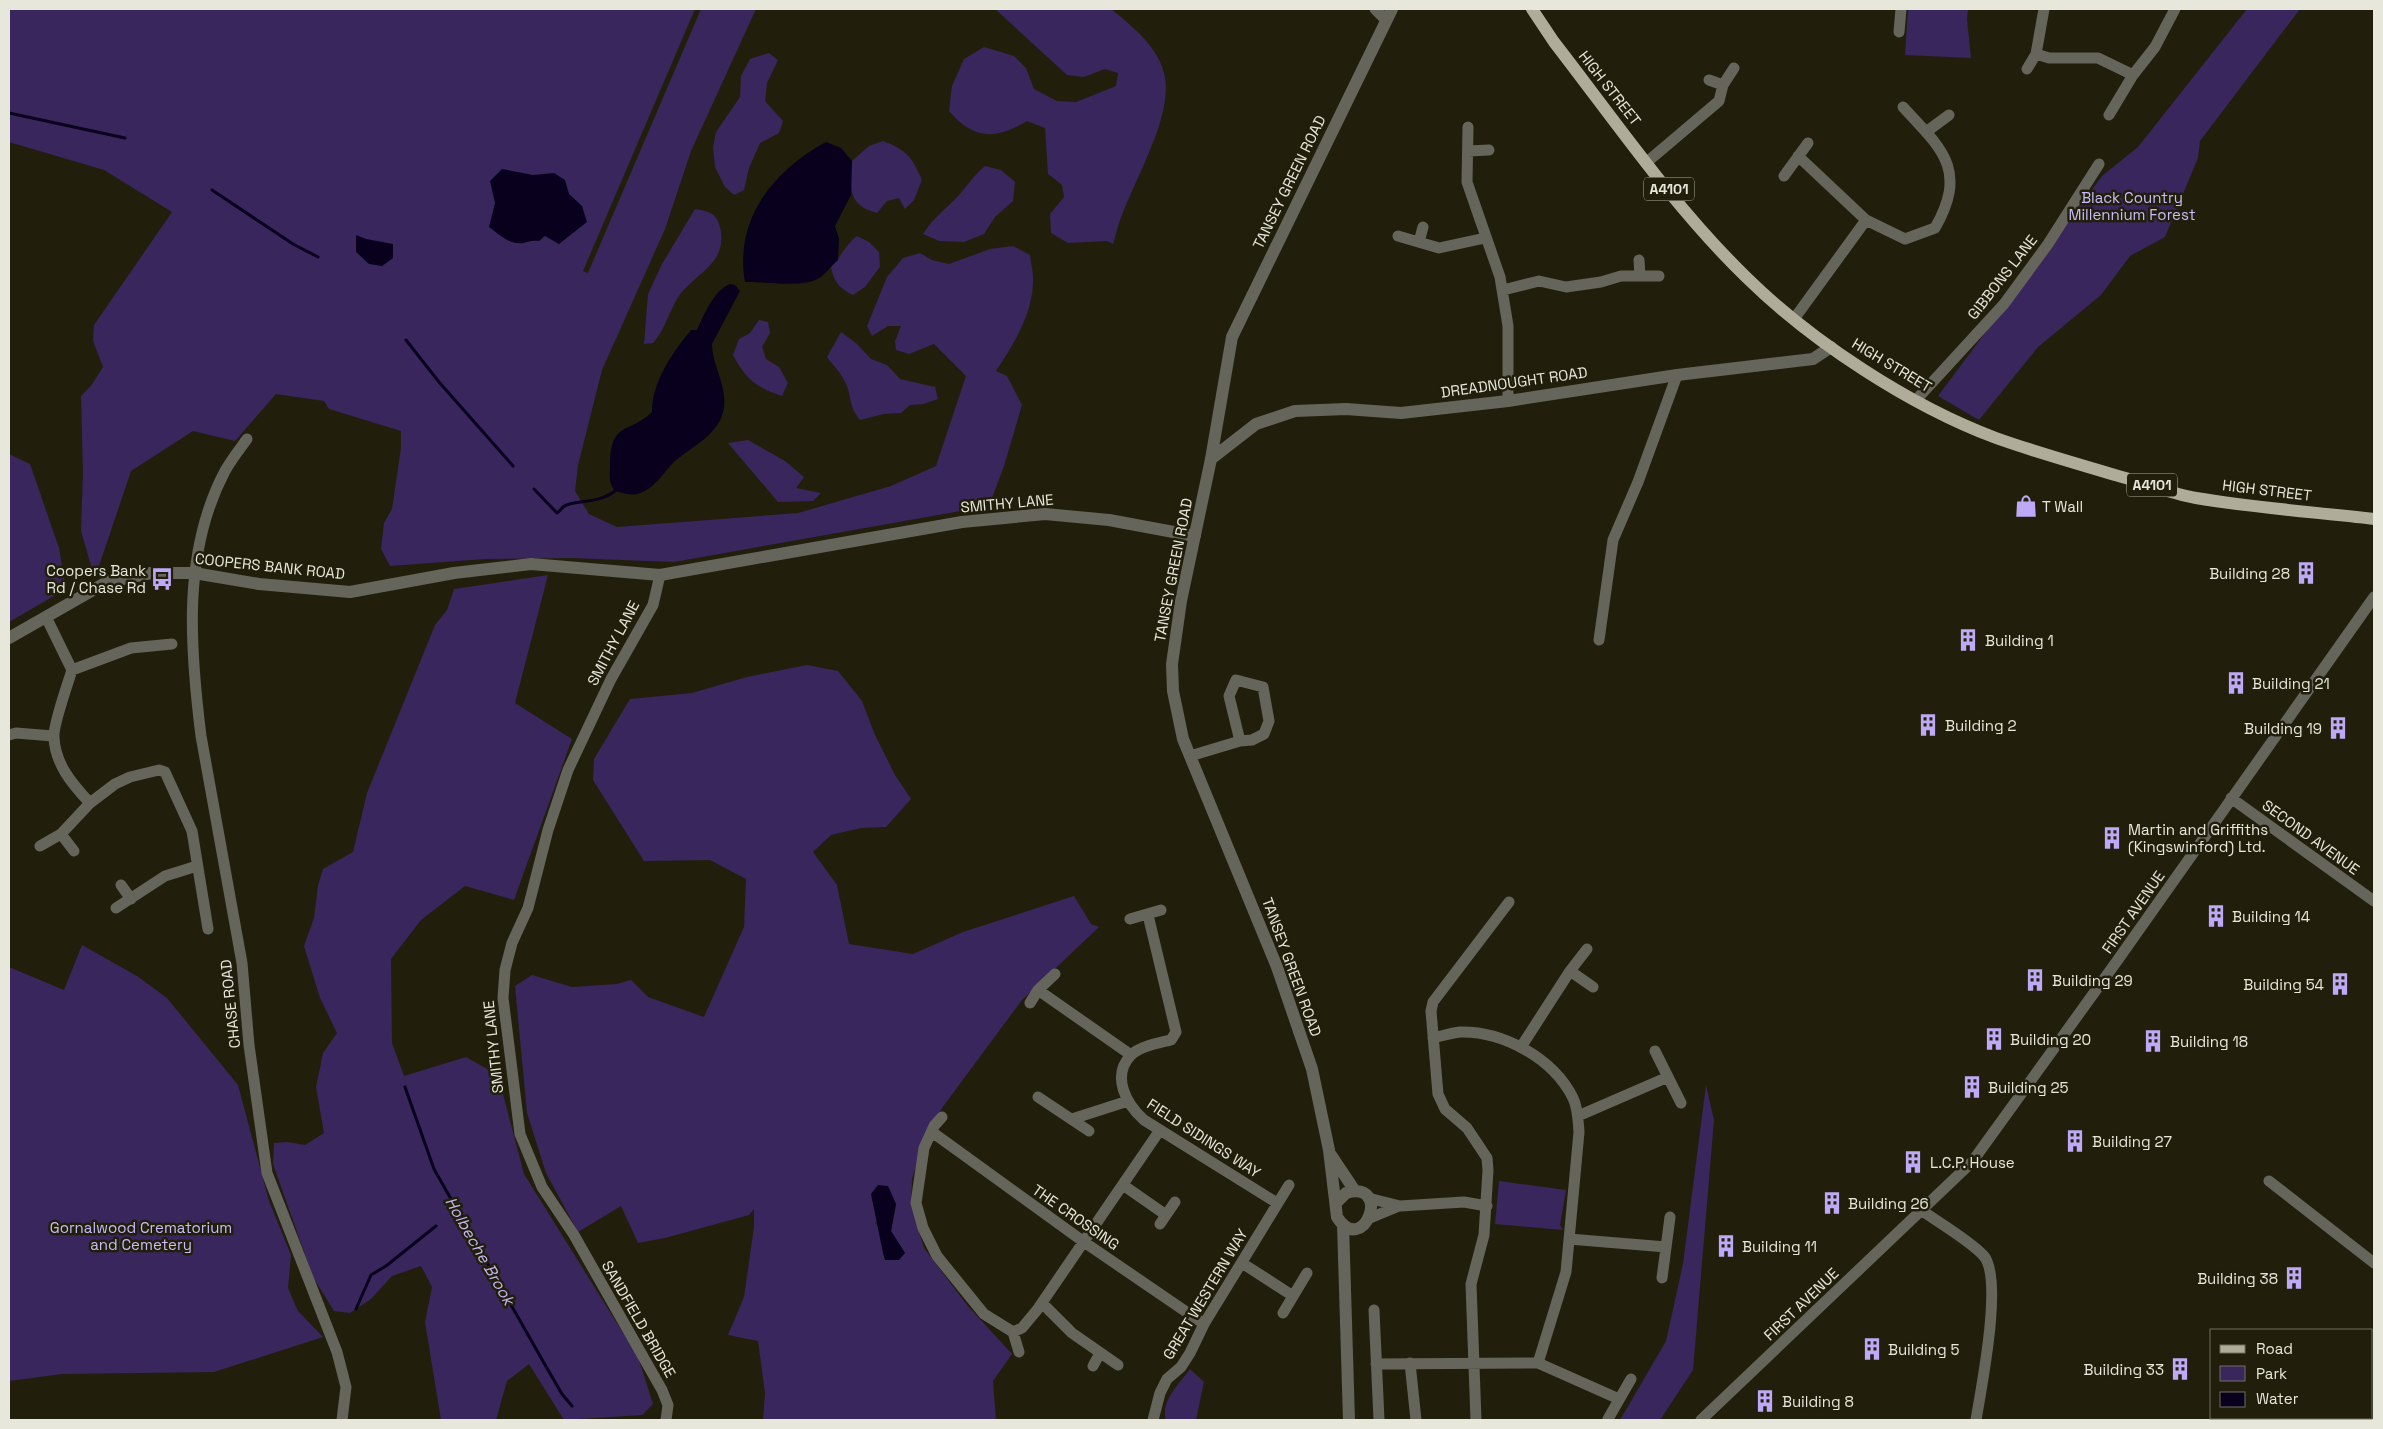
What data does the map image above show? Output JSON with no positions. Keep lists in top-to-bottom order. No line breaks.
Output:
{"streets":{"main road":["HIGH STREET","A4101"],"street":["TANSEY GREEN ROAD","GIBBONS LANE","DREADNOUGHT ROAD","SMITHY LANE","COOPERS BANK ROAD","SECOND AVENUE","FIRST AVENUE","CHASE ROAD","FIELD SIDINGS WAY","THE CROSSING","GREAT WESTERN WAY","SANDFIELD BRIDGE"]},"crossings":[["HIGH STREET","GIBBONS LANE"],["HIGH STREET","DREADNOUGHT ROAD"],["TANSEY GREEN ROAD","DREADNOUGHT ROAD"],["TANSEY GREEN ROAD","SMITHY LANE"],["SMITHY LANE","COOPERS BANK ROAD"],["SMITHY LANE","SANDFIELD BRIDGE"],["COOPERS BANK ROAD","CHASE ROAD"],["SECOND AVENUE","FIRST AVENUE"],["FIELD SIDINGS WAY","GREAT WESTERN WAY"],["THE CROSSING","GREAT WESTERN WAY"]],"water":["Holbeche Brook"],"parks":["Black Country Millennium Forest","Gornalwood Crematorium and Cemetery"],"places":{"shop":["T Wall"],"building":["Building 28","Building 1","Building 21","Building 2","Building 19","Martin and Griffiths (Kingswinford) Ltd.","Building 14","Building 29","Building 54","Building 20","Building 18","Building 25","Building 27","L.C.P. House","Building 26","Building 11","Building 38","Building 5","Building 33","Building 8"],"bus stop":["Coopers Bank Rd / Chase Rd"]},"legend":["Road","Park","Water"]}
